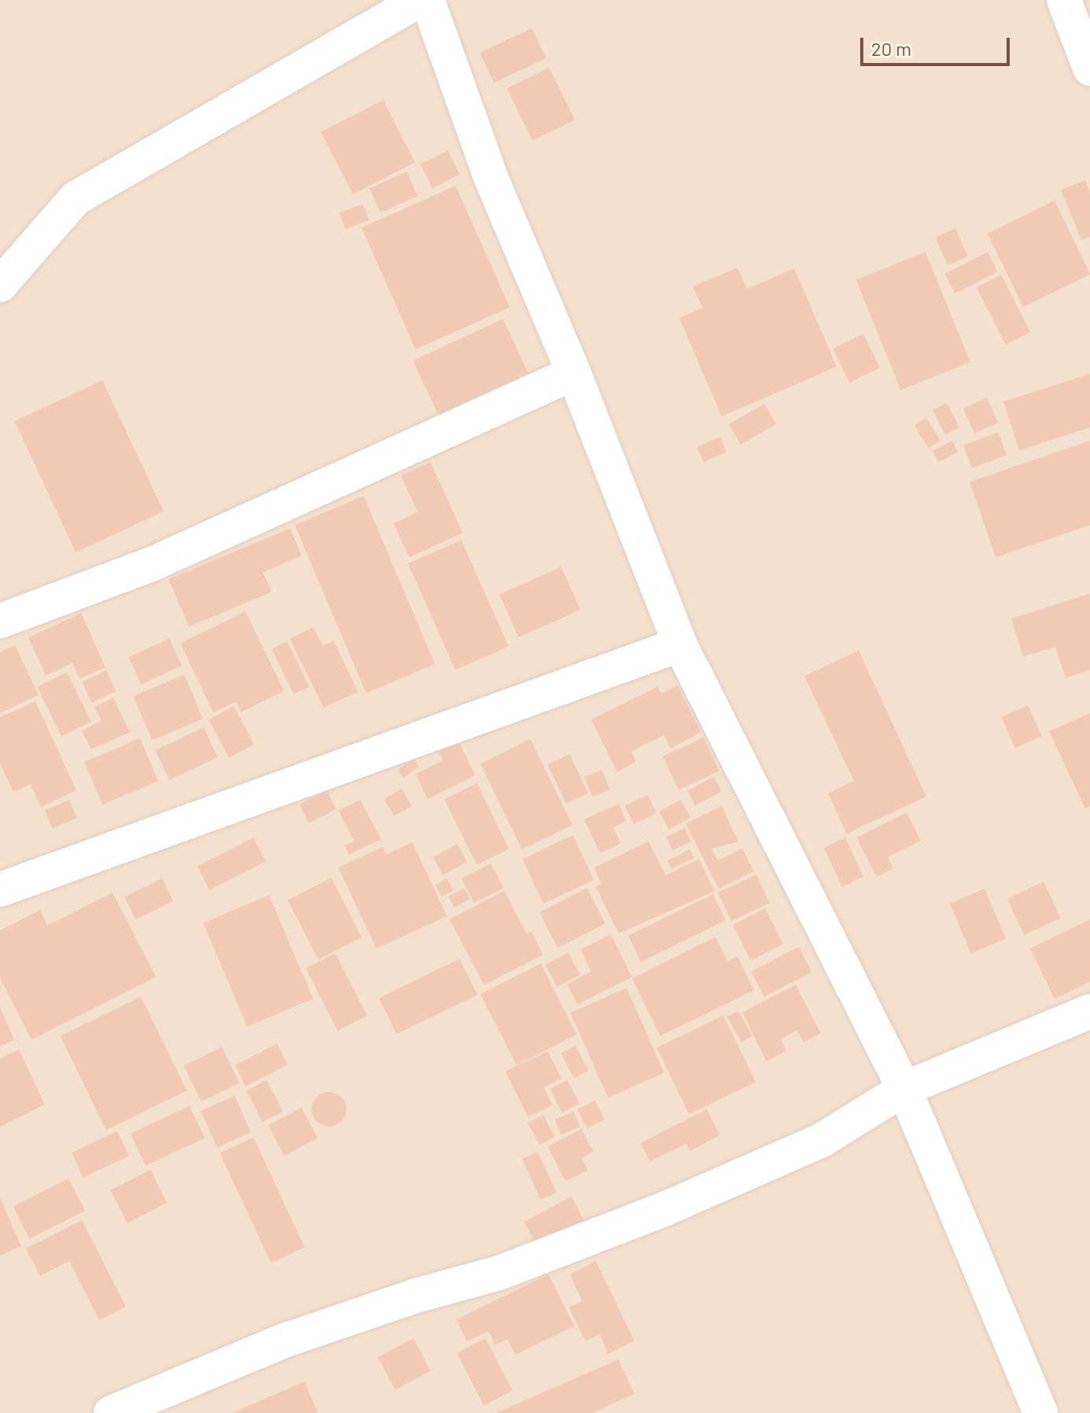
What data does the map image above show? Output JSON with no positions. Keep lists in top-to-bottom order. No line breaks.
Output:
{"scale_bar":"20 m"}
